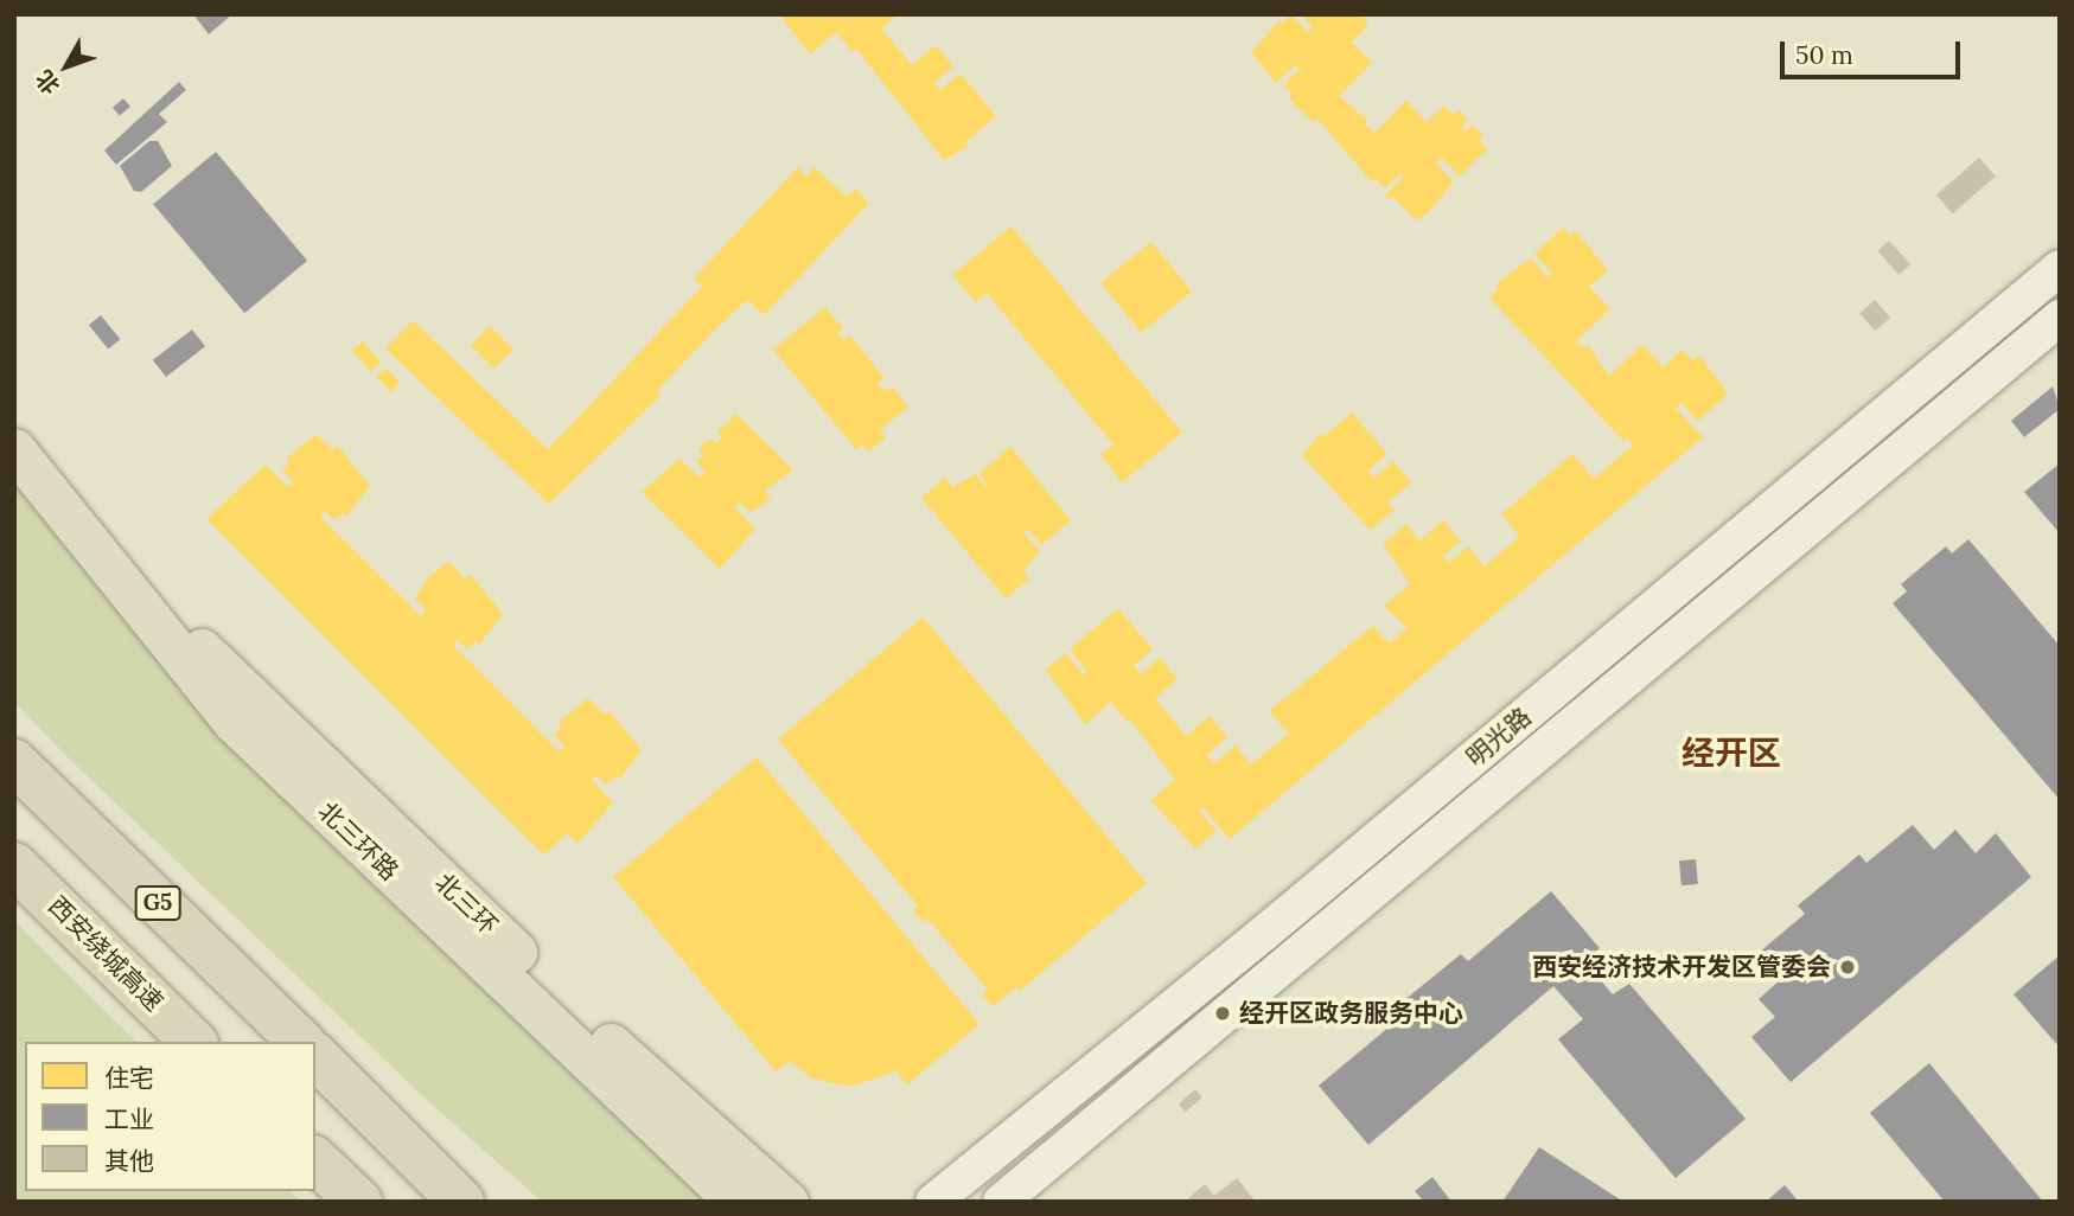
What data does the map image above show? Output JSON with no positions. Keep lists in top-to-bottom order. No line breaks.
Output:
{"streets":{"highway":["北三环路","G5","北三环","西安绕城高速"],"main road":["明光路"]},"crossings":[["北三环路","北三环"]],"districts":["经开区"],"places":["西安经济技术开发区管委会","经开区政务服务中心"],"legend":["住宅","工业","其他"],"scale_bar":"50 m","north":"bottom left"}
